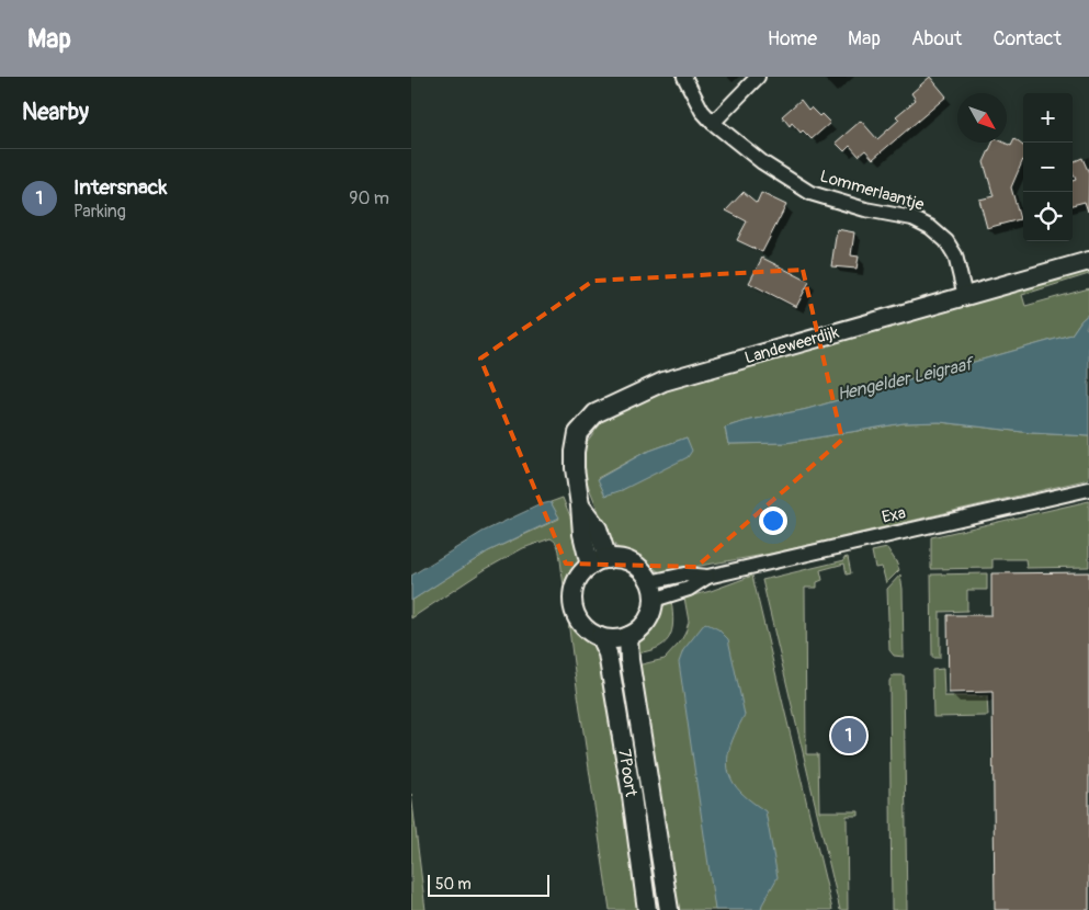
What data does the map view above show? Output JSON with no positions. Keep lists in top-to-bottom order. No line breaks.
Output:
{"streets":{"street":["Lommerlaantje","Landeweerdijk","Exa","7Poort"]},"crossings":[["Lommerlaantje","Landeweerdijk"],["Landeweerdijk","Exa"],["Landeweerdijk","7Poort"],["Exa","7Poort"]],"water":["Hengelder Leigraaf"],"scale_bar":"50 m","north":"bottom right","page":{"header":"Map","nav":["Home","Map","About","Contact"],"heading":"Nearby","map_buttons":["+","−"],"list":[{"mark":"1","name":"Intersnack","note":"Parking","value":"90 m"}],"pins":"1","scale":"50 m"}}
